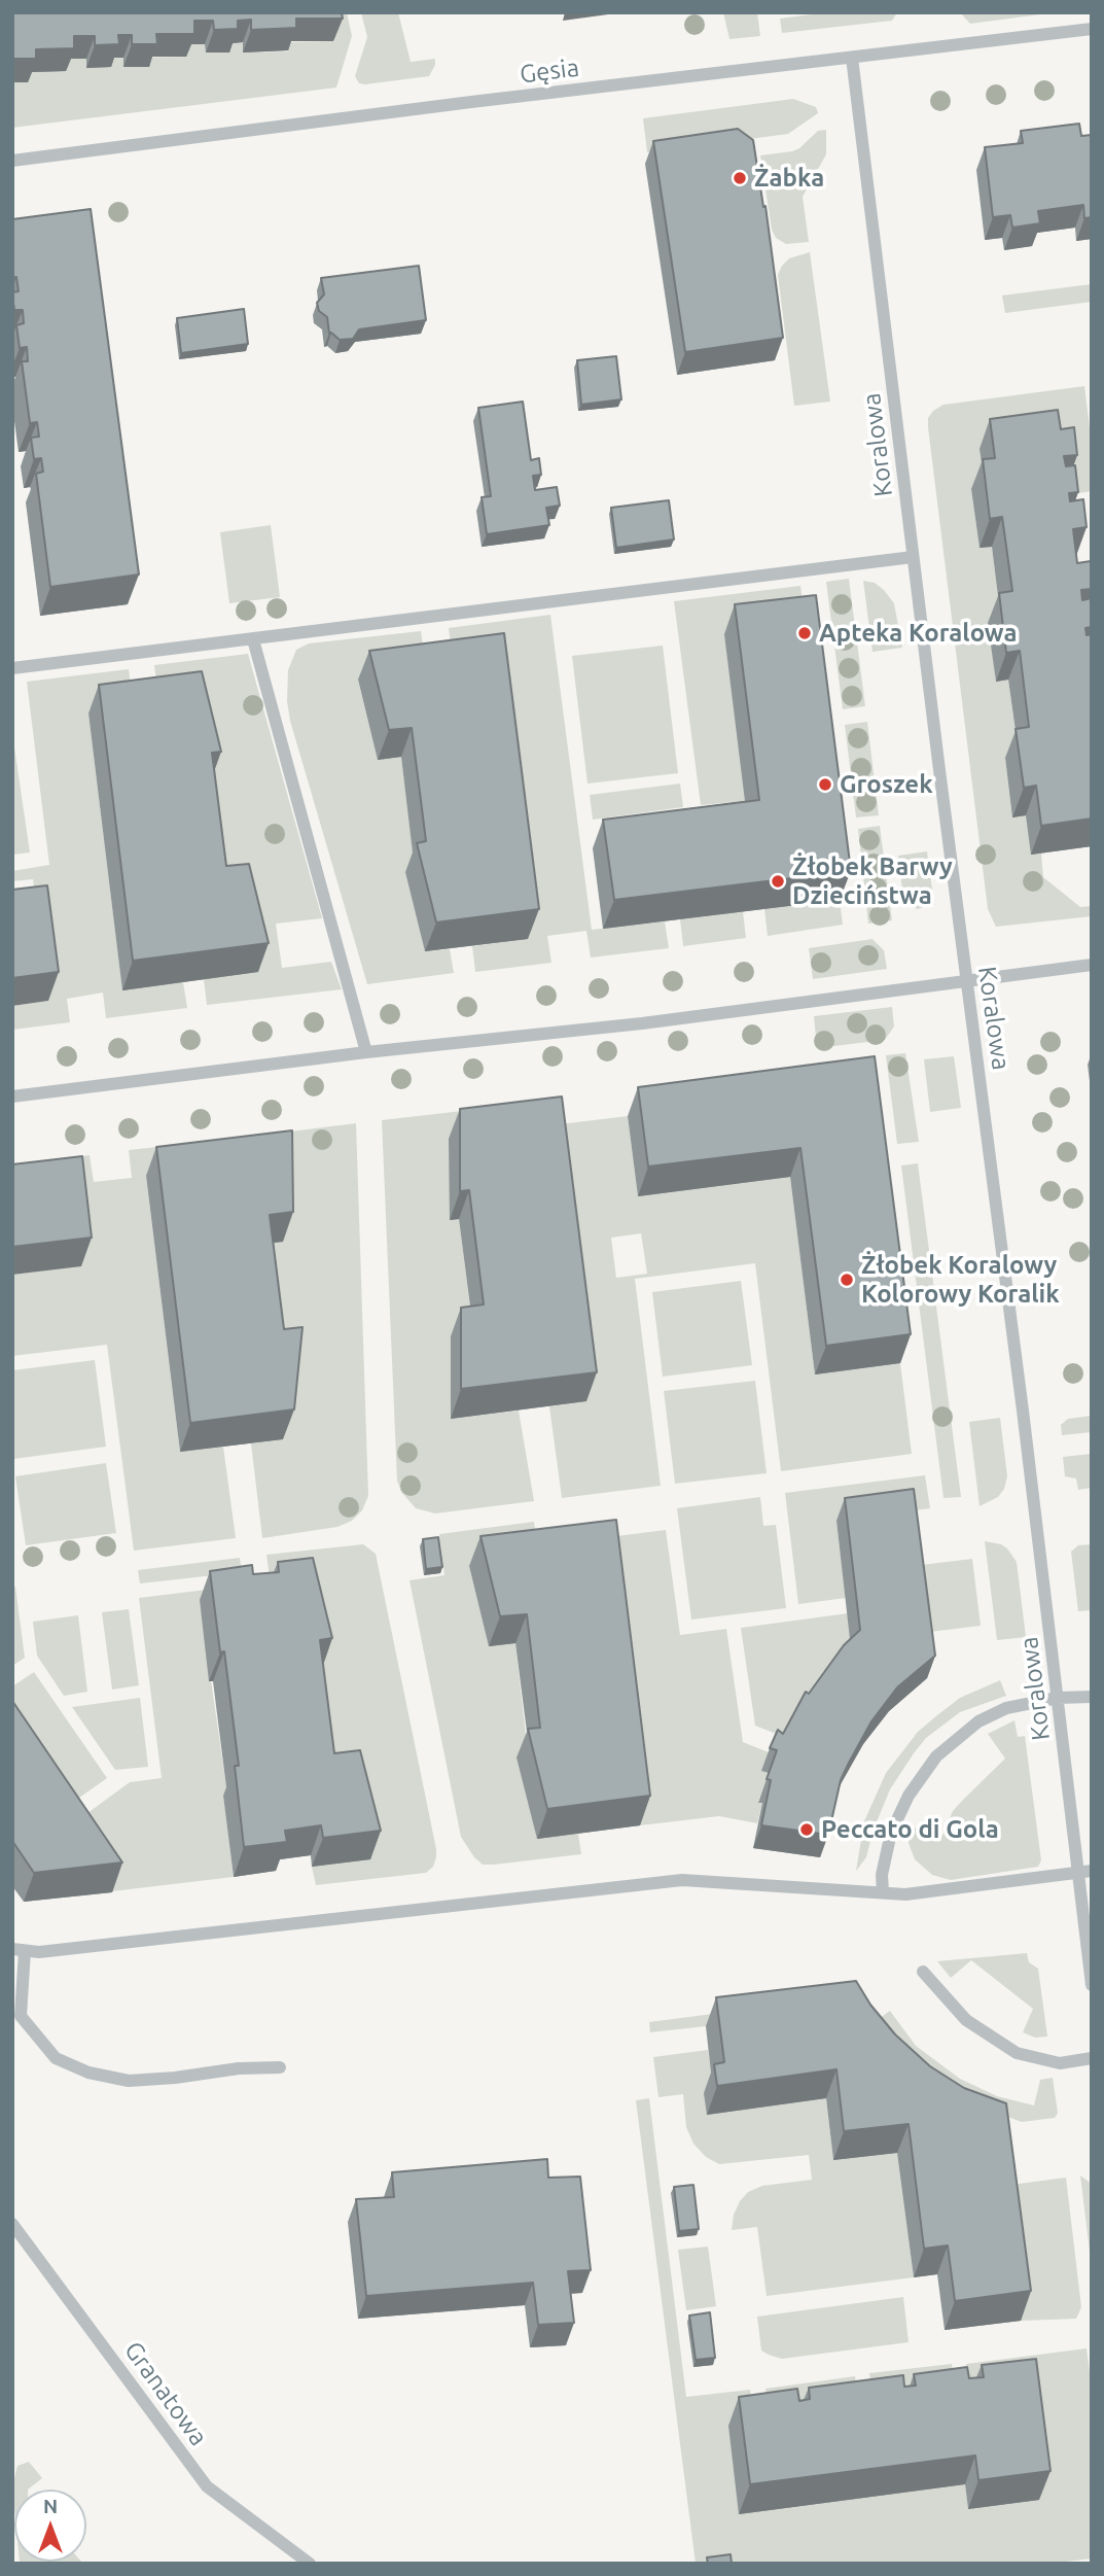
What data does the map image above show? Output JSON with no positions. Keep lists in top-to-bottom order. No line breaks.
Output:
{"streets":{"street":["Gęsia","Koralowa","Granatowa"]},"crossings":[["Gęsia","Koralowa"]],"places":["Żabka","Apteka Koralowa","Groszek","Żłobek Barwy Dzieciństwa","Żłobek Koralowy Kolorowy Koralik","Peccato di Gola"],"north":"top"}
